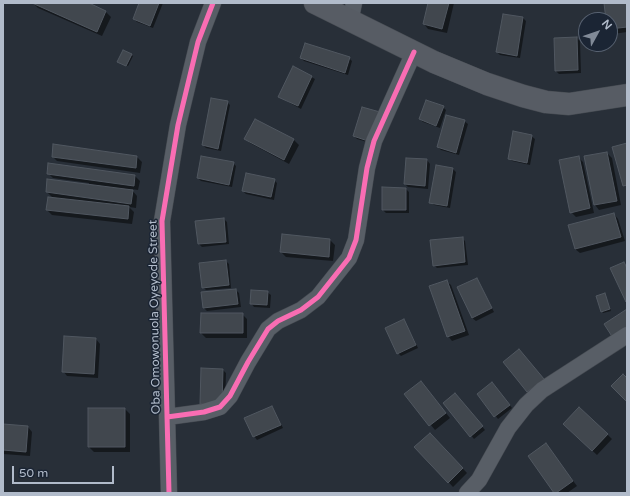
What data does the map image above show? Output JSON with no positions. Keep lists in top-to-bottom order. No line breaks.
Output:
{"streets":{"street":["Oba Omowonuola Oyeyode Street"]},"scale_bar":"50 m","north":"top right"}
